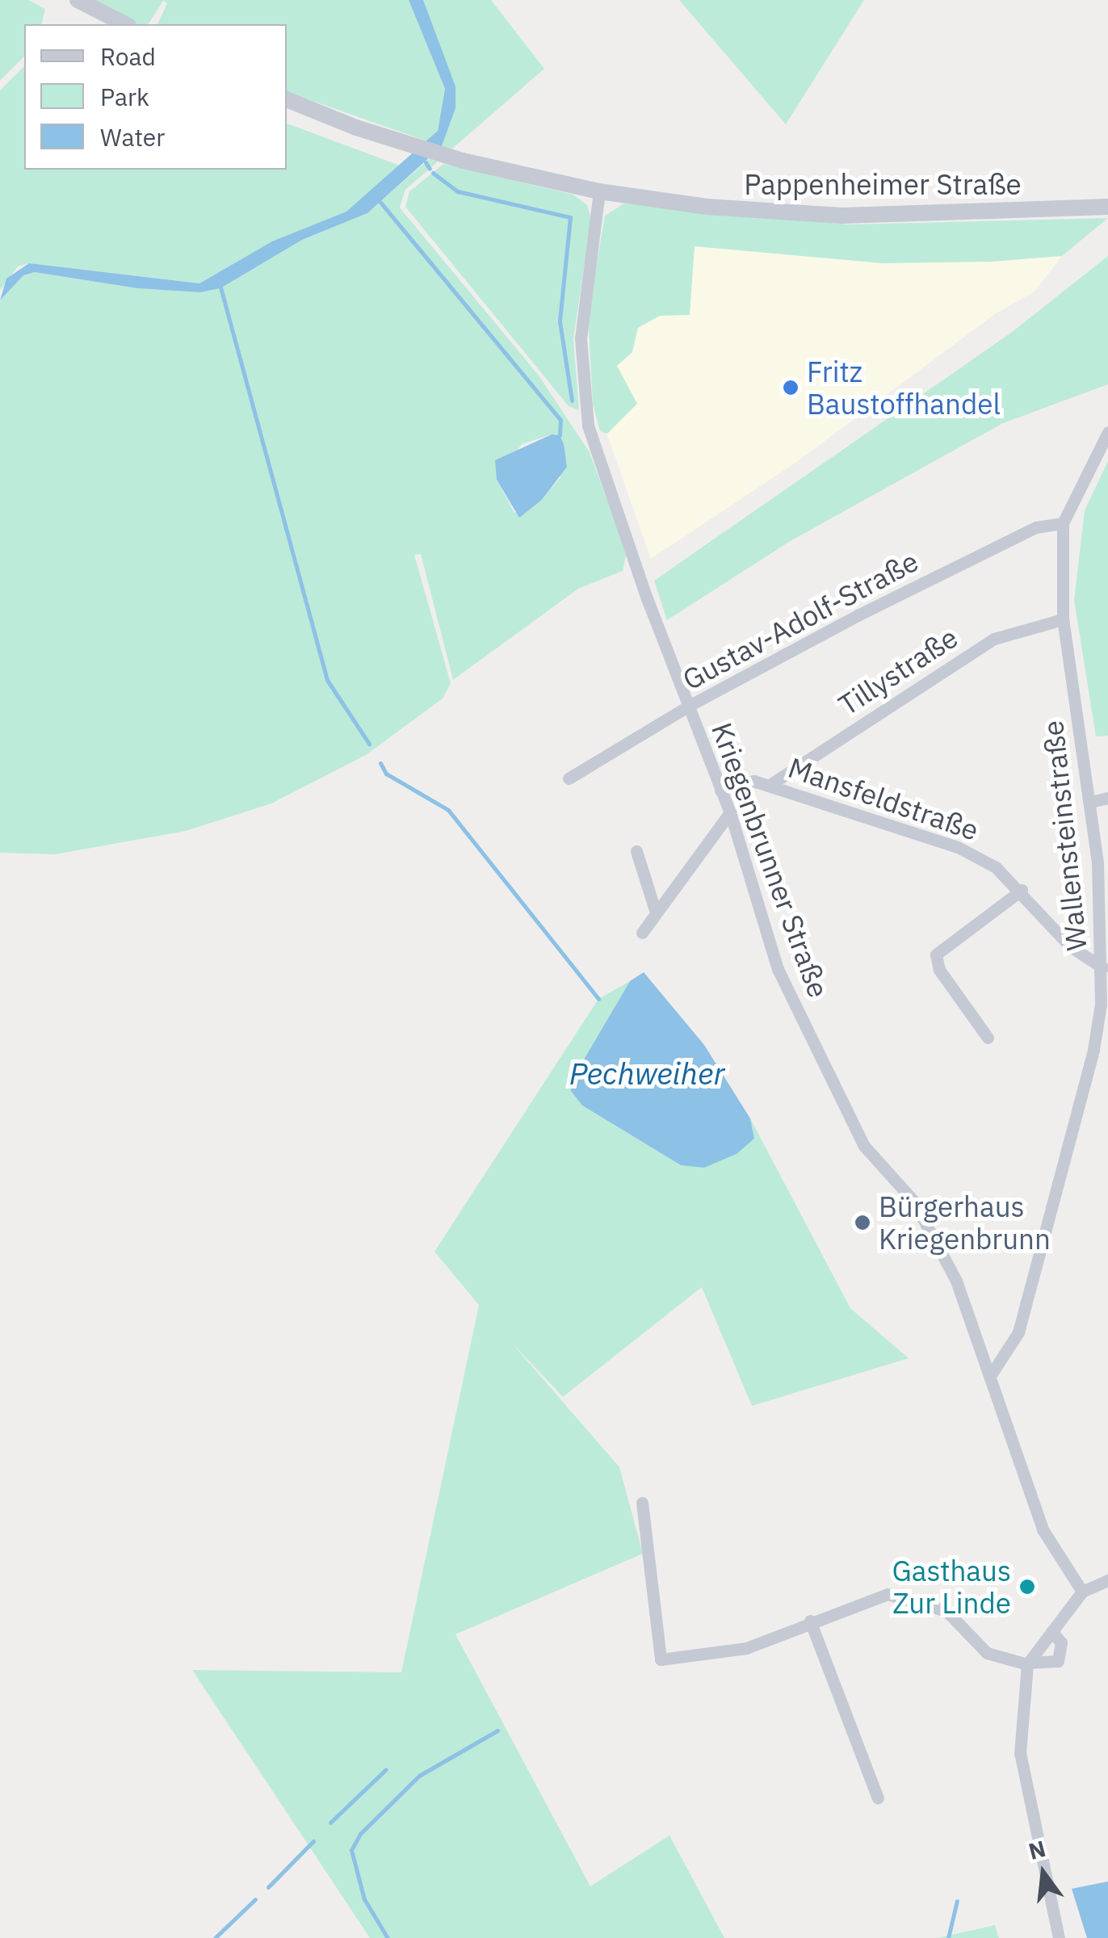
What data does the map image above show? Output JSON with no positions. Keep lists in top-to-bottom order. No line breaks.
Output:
{"streets":{"street":["Pappenheimer Straße","Gustav-Adolf-Straße","Tillystraße","Mansfeldstraße","Wallensteinstraße","Kriegenbrunner Straße"]},"crossings":[["Pappenheimer Straße","Kriegenbrunner Straße"],["Gustav-Adolf-Straße","Wallensteinstraße"],["Gustav-Adolf-Straße","Kriegenbrunner Straße"],["Tillystraße","Mansfeldstraße"],["Tillystraße","Wallensteinstraße"],["Mansfeldstraße","Wallensteinstraße"],["Mansfeldstraße","Kriegenbrunner Straße"],["Wallensteinstraße","Kriegenbrunner Straße"]],"water":["Pechweiher"],"places":["Fritz Baustoffhandel","Bürgerhaus Kriegenbrunn","Gasthaus Zur Linde"],"legend":["Road","Park","Water"],"north":"top"}
